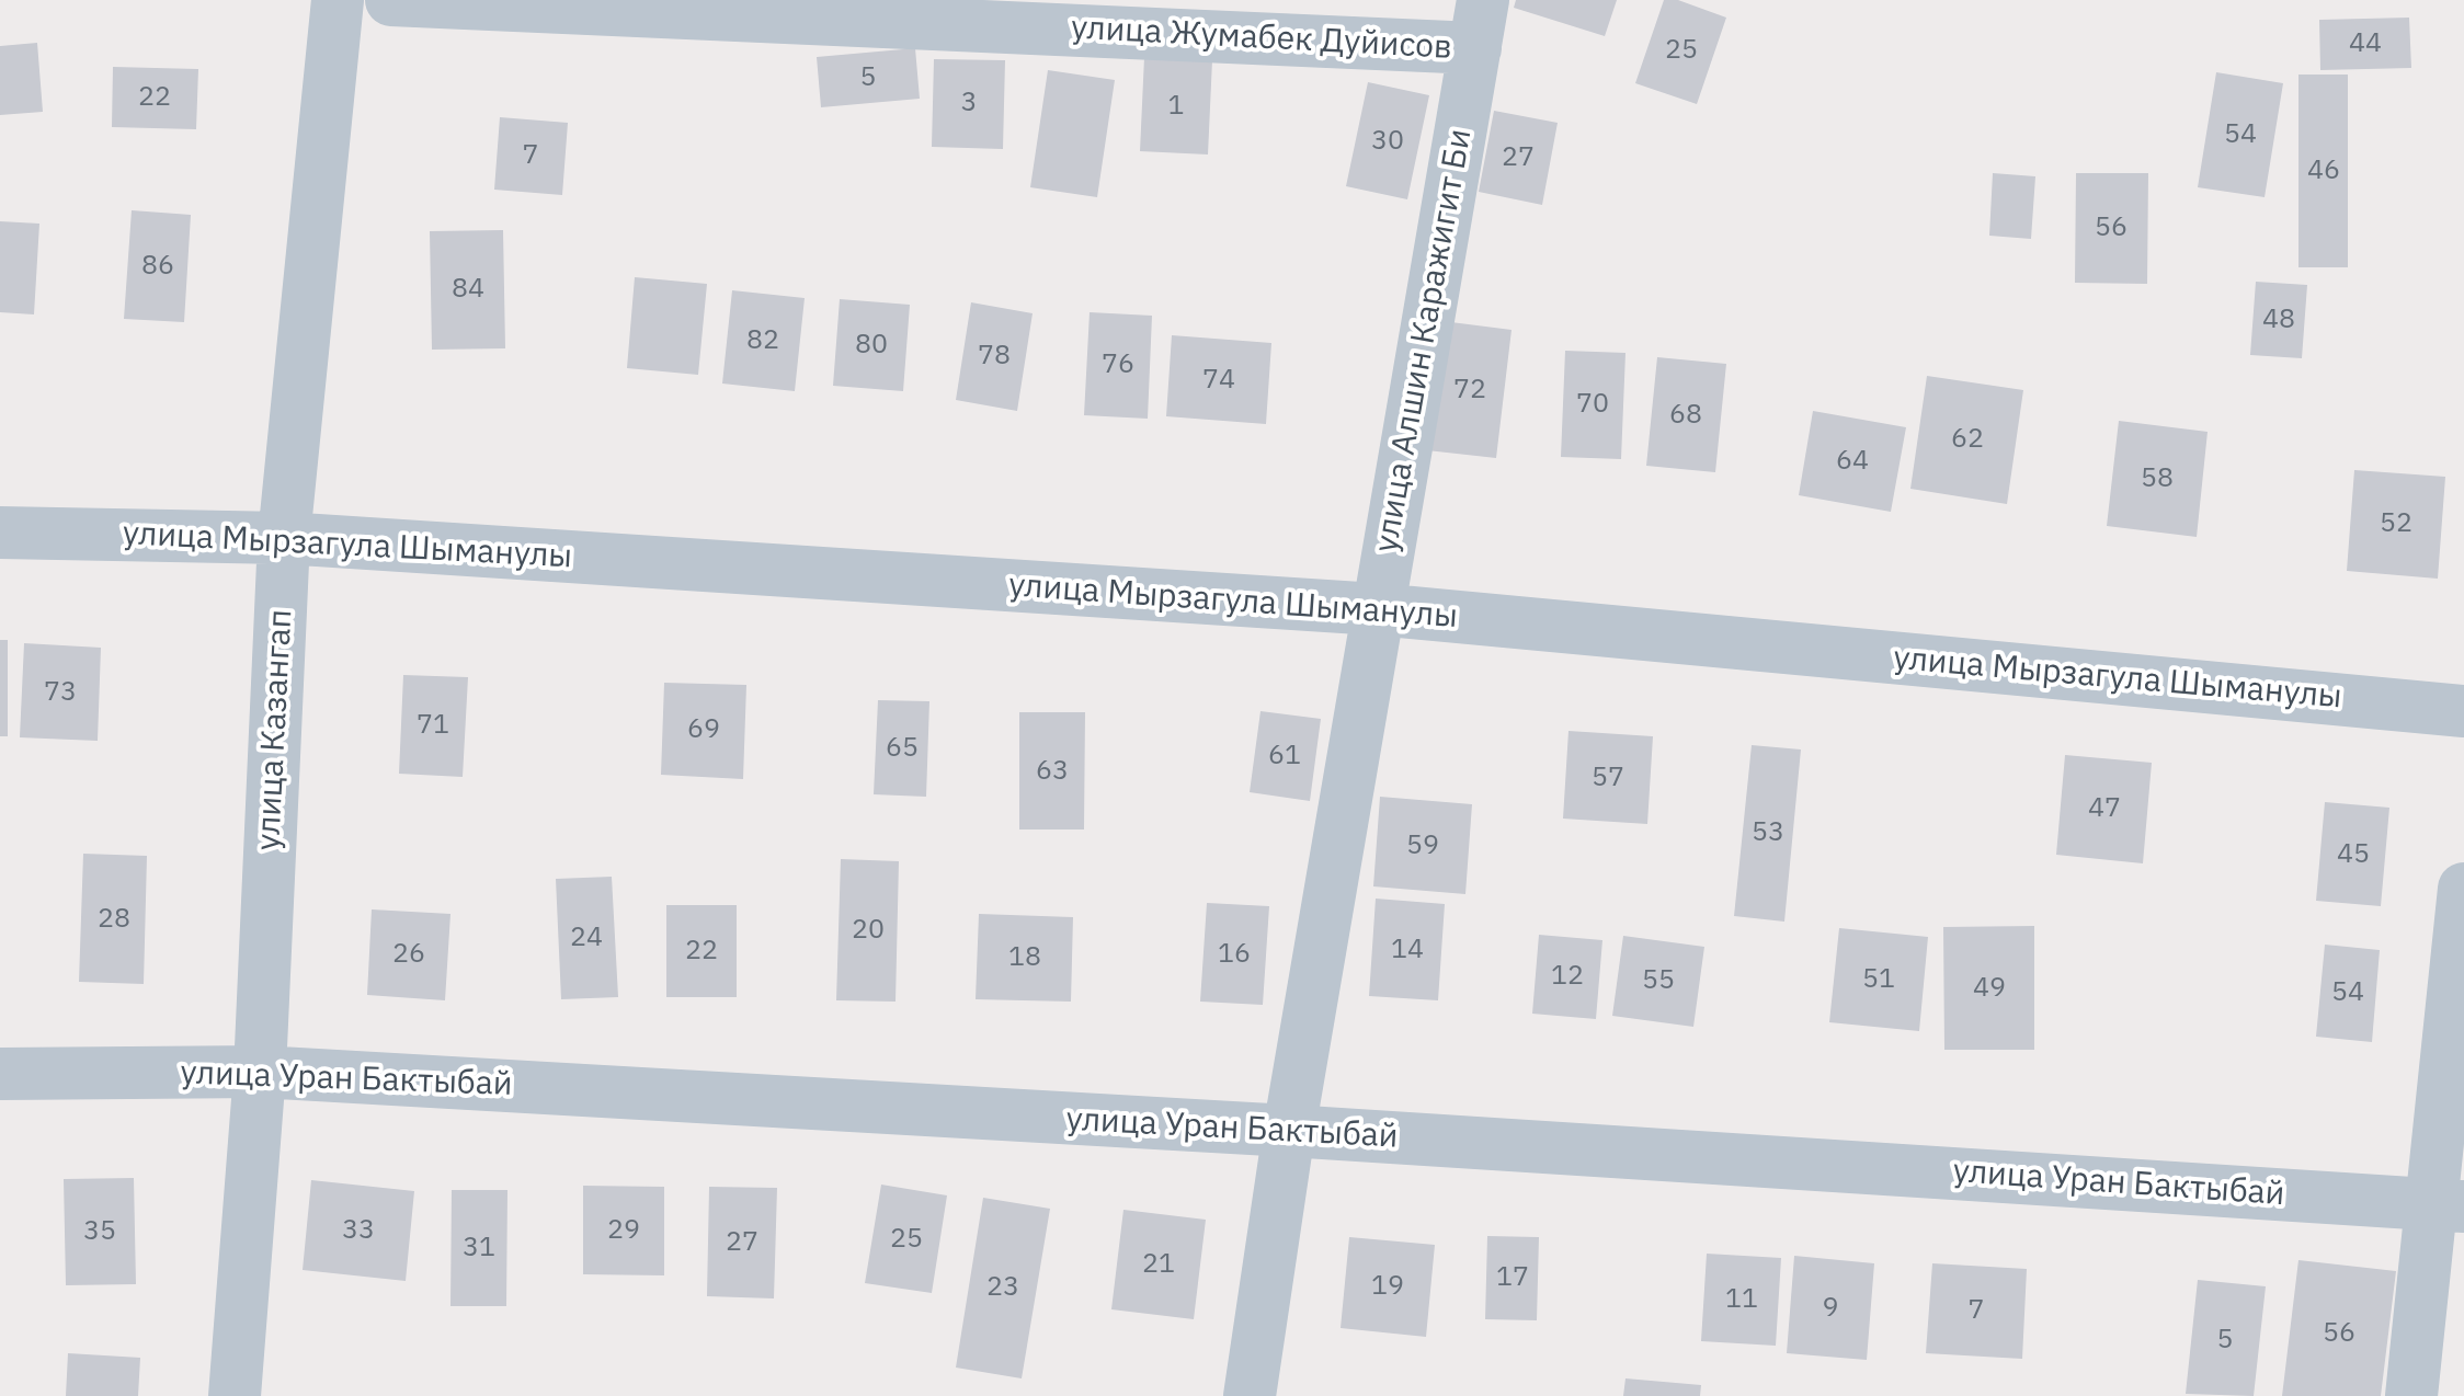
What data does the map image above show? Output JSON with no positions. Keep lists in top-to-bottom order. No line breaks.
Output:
{"streets":{"street":["улица Жумабек Дуйисов","улица Алшин Каражигит Би","улица Мырзагула Шыманулы","улица Казангап","улица Уран Бактыбай"]},"crossings":[["улица Жумабек Дуйисов","улица Алшин Каражигит Би"],["улица Алшин Каражигит Би","улица Мырзагула Шыманулы"],["улица Алшин Каражигит Би","улица Уран Бактыбай"],["улица Мырзагула Шыманулы","улица Казангап"],["улица Казангап","улица Уран Бактыбай"]],"house_numbers":["44","25","5","22","3","1","54","30","7","27","46","56","86","84","48","82","80","78","76","74","72","70","68","62","64","58","52","73","71","69","65","61","63","57","47","53","59","45","28","20","24","14","22","26","16","18","12","51","55","49","54","33","29","35","25","27","31","21","17","19","23","11","9","7","56","5"]}
